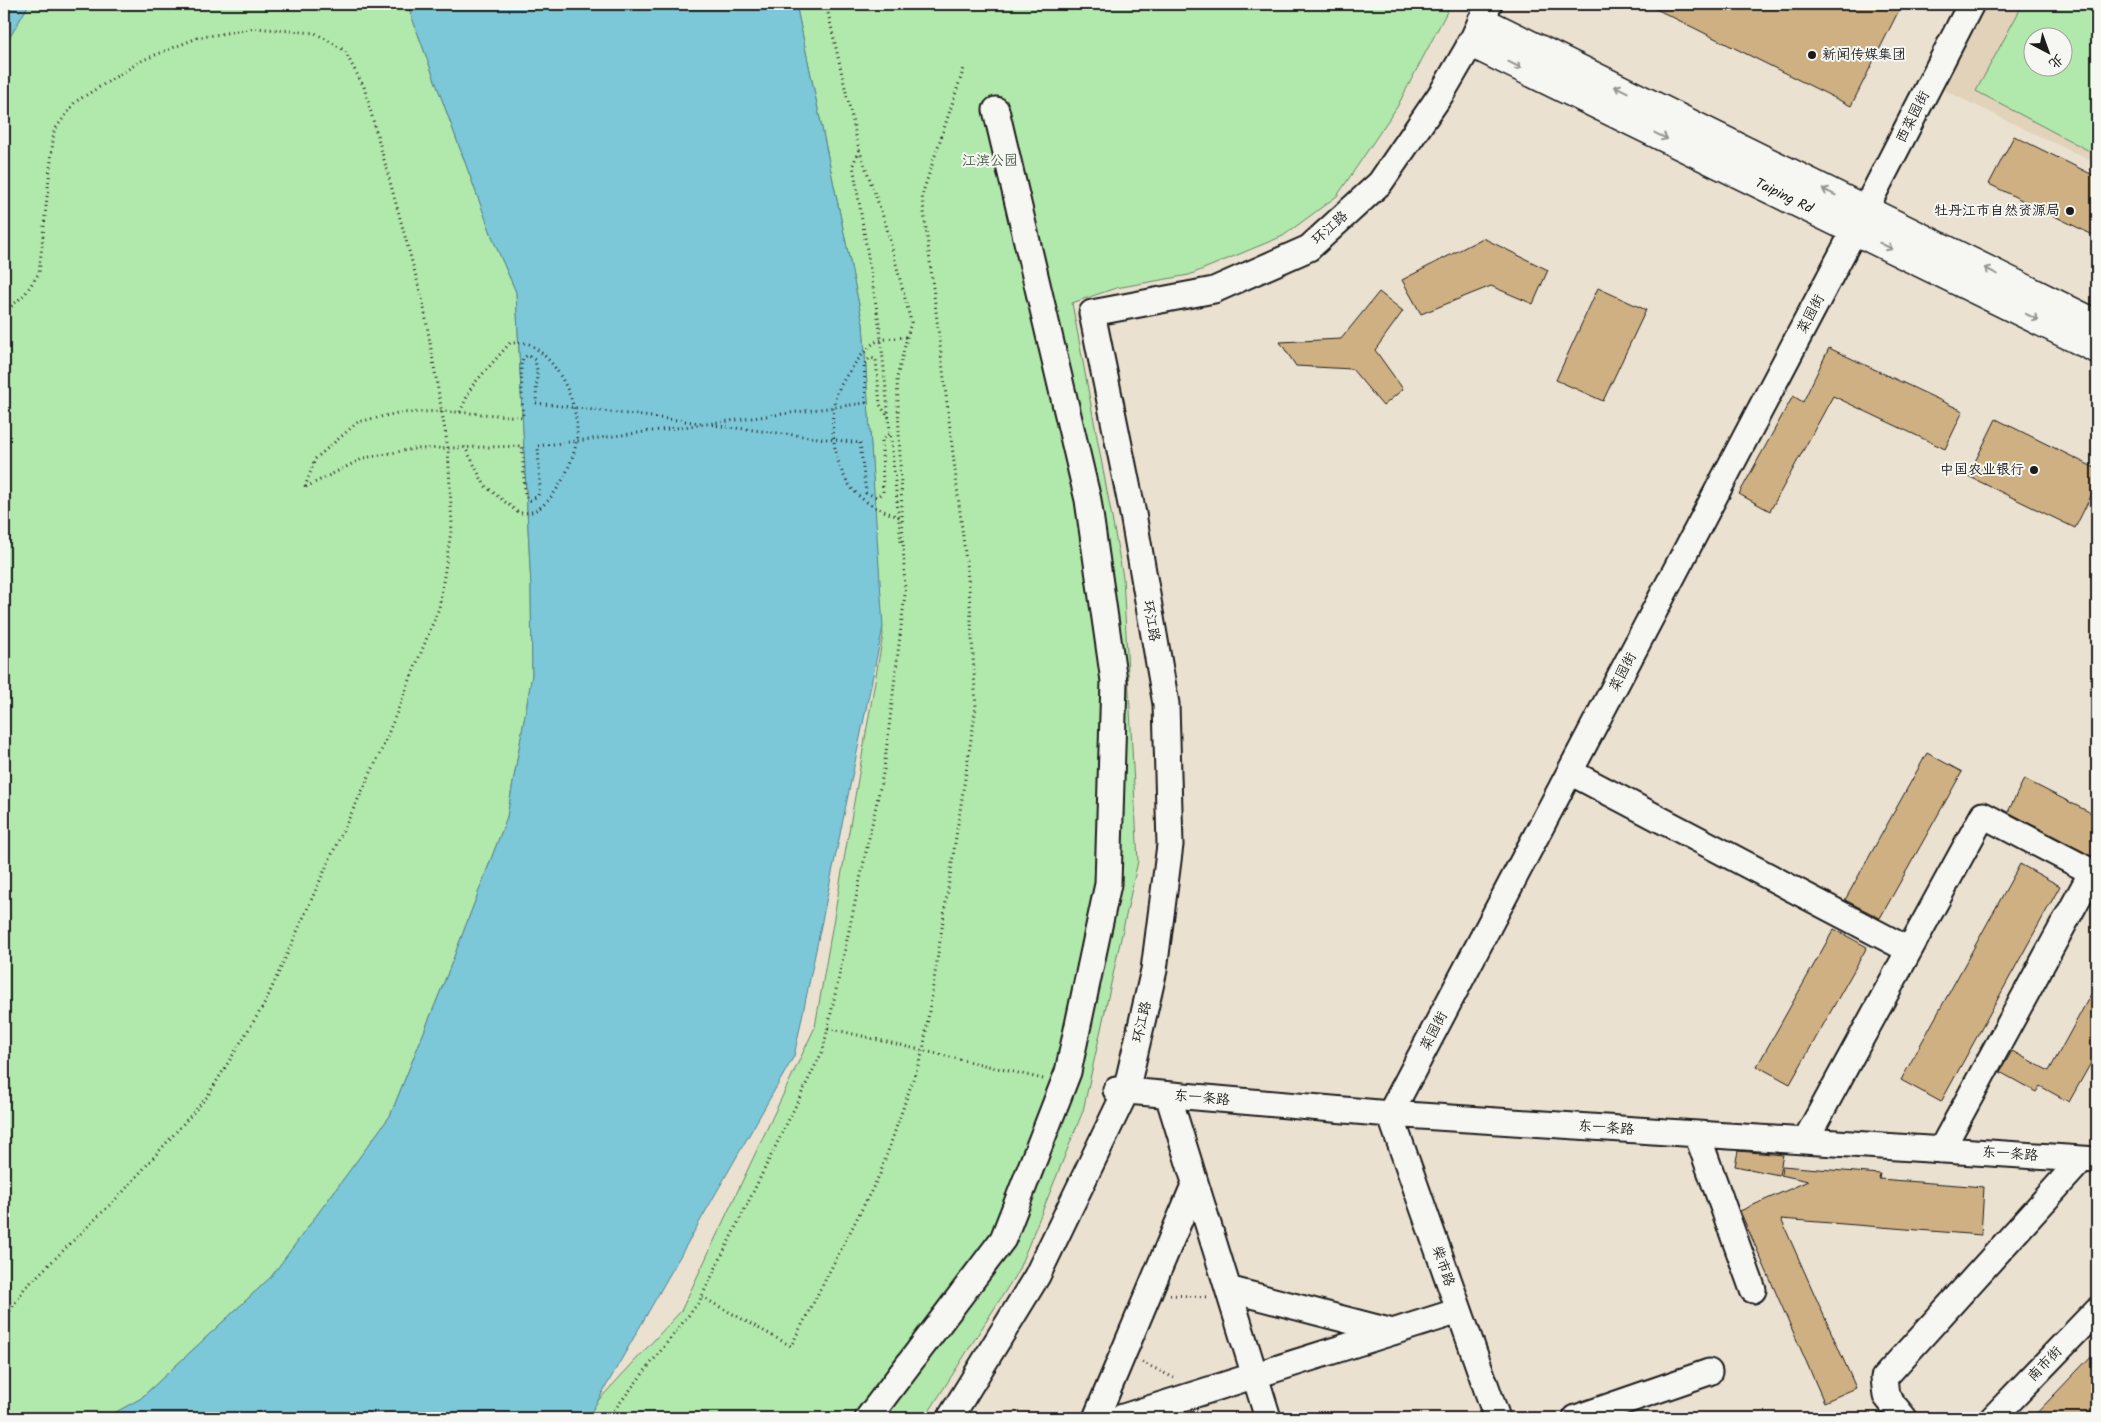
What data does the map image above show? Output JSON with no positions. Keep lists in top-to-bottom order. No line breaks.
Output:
{"streets":{"main road":["Taiping Rd"],"street":["西菜园街","环江路","菜园街","东一条路","柴市路","南市街"]},"crossings":[["西菜园街","Taiping Rd"],["西菜园街","菜园街"],["Taiping Rd","环江路"],["Taiping Rd","菜园街"],["环江路","东一条路"],["菜园街","东一条路"],["菜园街","柴市路"],["东一条路","柴市路"]],"parks":["江滨公园"],"places":["新闻传媒集团","牡丹江市自然资源局","中国农业银行"],"north":"bottom right"}
